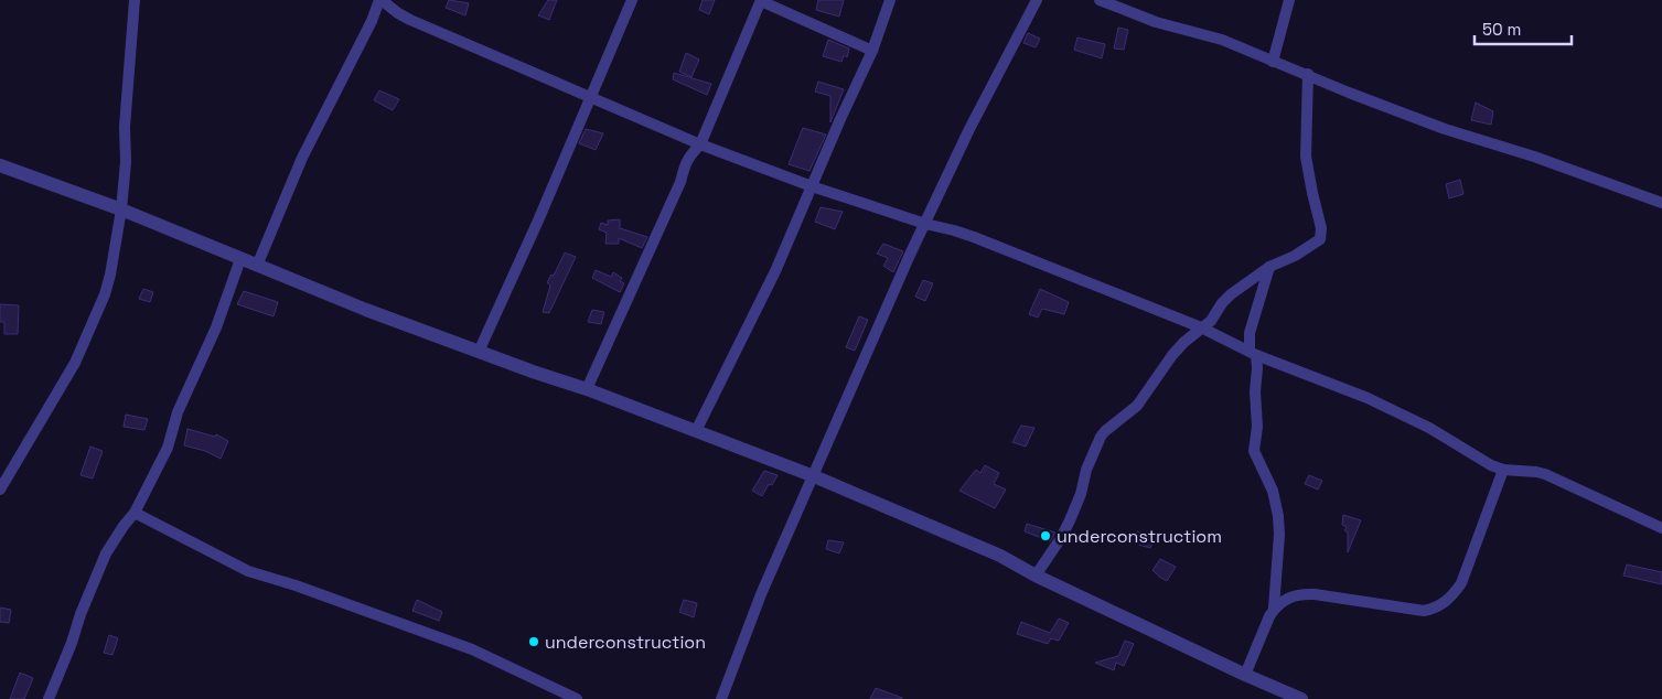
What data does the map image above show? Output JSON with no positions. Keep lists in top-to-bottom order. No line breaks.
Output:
{"places":["underconstructiom","underconstruction"],"scale_bar":"50 m"}
